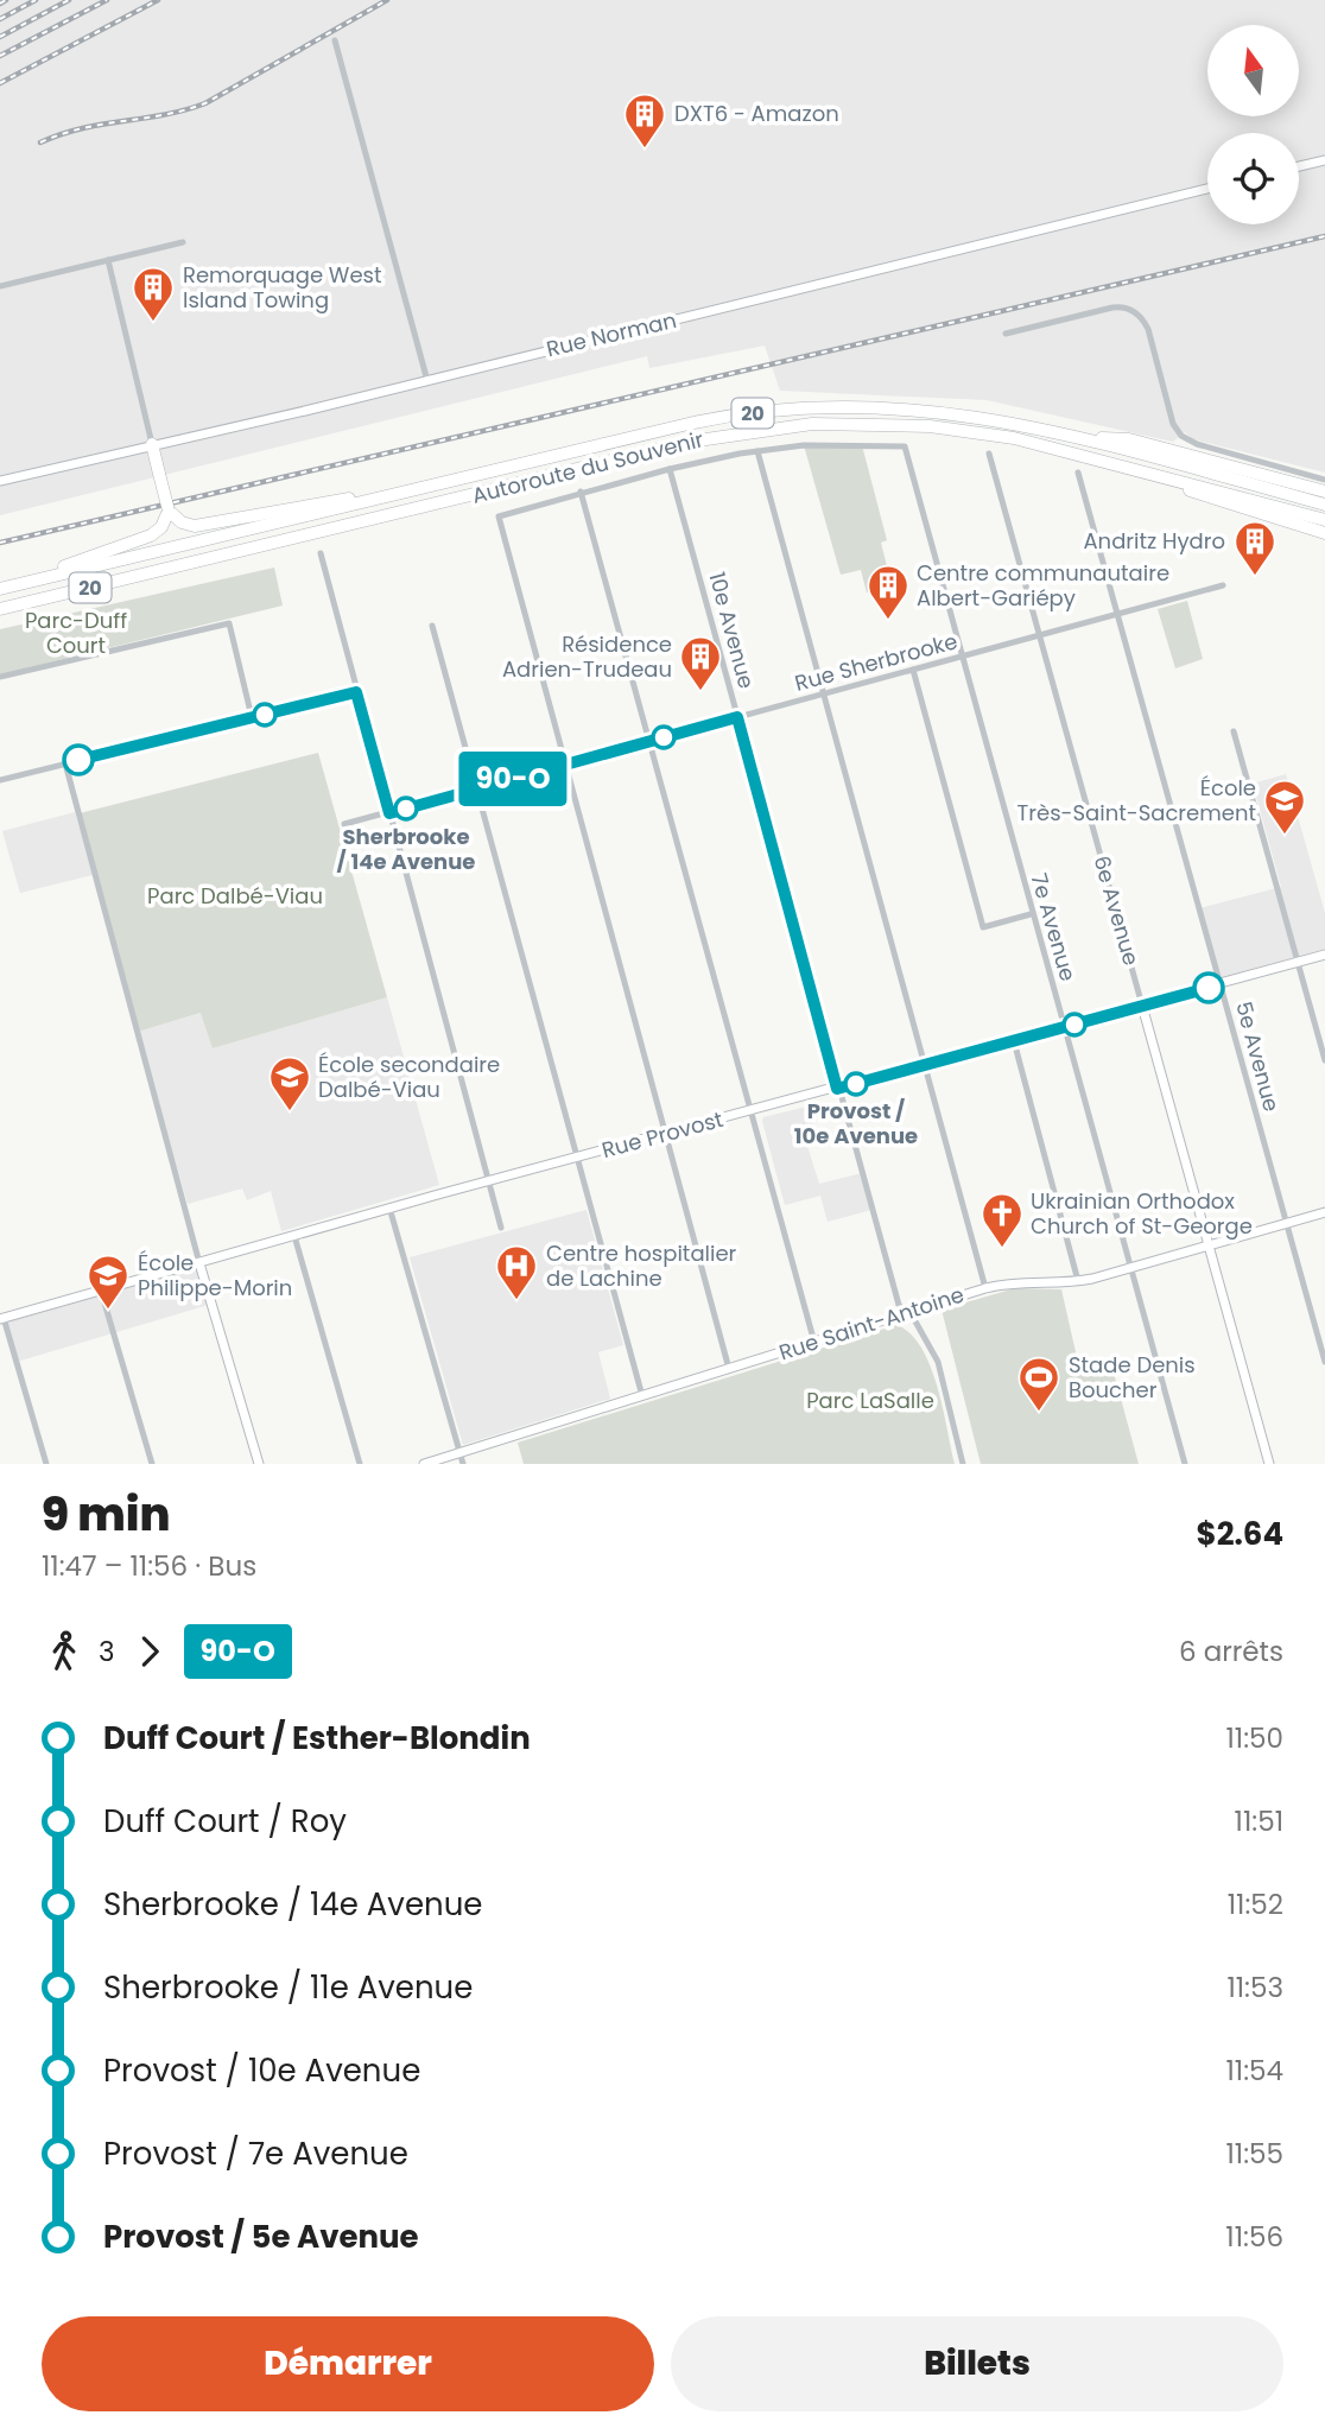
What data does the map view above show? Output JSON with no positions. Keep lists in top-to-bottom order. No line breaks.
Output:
{"streets":{"highway":["20","Autoroute du Souvenir"],"street":["Rue Norman","10e Avenue","Rue Sherbrooke","6e Avenue","7e Avenue","5e Avenue","Rue Provost","Rue Saint-Antoine"]},"crossings":[["10e Avenue","Rue Sherbrooke"],["10e Avenue","Rue Provost"],["10e Avenue","Rue Saint-Antoine"],["Rue Sherbrooke","6e Avenue"],["Rue Sherbrooke","7e Avenue"],["Rue Sherbrooke","5e Avenue"],["6e Avenue","Rue Provost"],["6e Avenue","Rue Saint-Antoine"],["7e Avenue","Rue Provost"],["7e Avenue","Rue Saint-Antoine"],["5e Avenue","Rue Provost"],["5e Avenue","Rue Saint-Antoine"]],"parks":["Parc-Duff Court","Parc Dalbé-Viau","Parc LaSalle"],"places":{"building":["DXT6 - Amazon","Remorquage West Island Towing","Andritz Hydro","Centre communautaire Albert-Gariépy","Résidence Adrien-Trudeau"],"other":["Sherbrooke / 14e Avenue","Provost / 10e Avenue"],"school or university":["École Très-Saint-Sacrement","École secondaire Dalbé-Viau","École Philippe-Morin"],"church":["Ukrainian Orthodox Church of St-George"],"hospital":["Centre hospitalier de Lachine"],"sports":["Stade Denis Boucher"]},"lines":["bus line 90-O"],"north":"top","page":{"on_map":"90-O","heading":["9 min","11:47 – 11:56 · Bus","$2.64"],"legs":["3","90-O","6 arrêts"],"list":[{"name":"Duff Court / Esther-Blondin","value":"11:50"},{"name":"Duff Court / Roy","value":"11:51"},{"name":"Sherbrooke / 14e Avenue","value":"11:52"},{"name":"Sherbrooke / 11e Avenue","value":"11:53"},{"name":"Provost / 10e Avenue","value":"11:54"},{"name":"Provost / 7e Avenue","value":"11:55"},{"name":"Provost / 5e Avenue","value":"11:56"}],"buttons":["Démarrer","Billets"]}}
